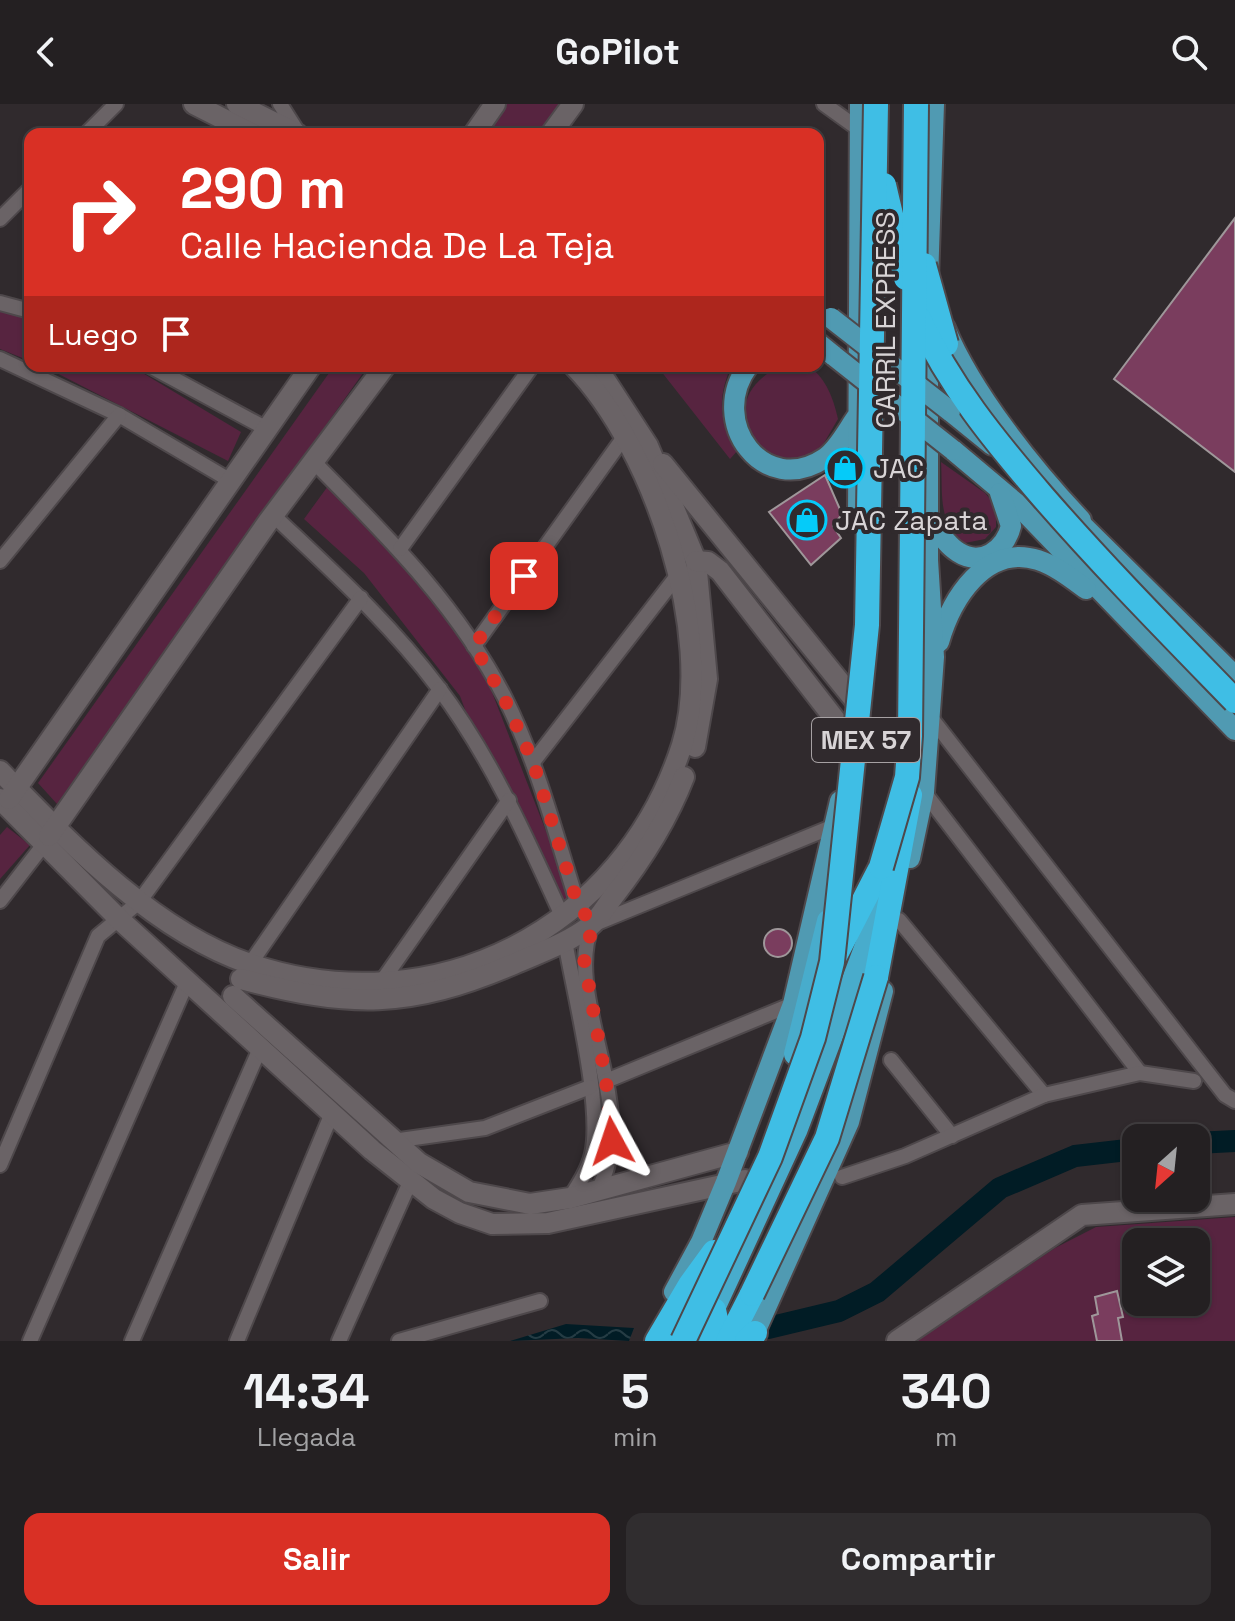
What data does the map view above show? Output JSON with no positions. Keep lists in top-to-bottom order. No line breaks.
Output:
{"streets":{"highway":["CARRIL EXPRESS","MEX 57"]},"crossings":[["CARRIL EXPRESS","MEX 57"]],"places":{"shop":["JAC","JAC Zapata"]},"north":"bottom left","page":{"header":"GoPilot","turn":["290 m","Calle Hacienda De La Teja"],"then":"Luego","eta":["14:34","Llegada","5","min","340","m"],"buttons":["Salir","Compartir"]}}
